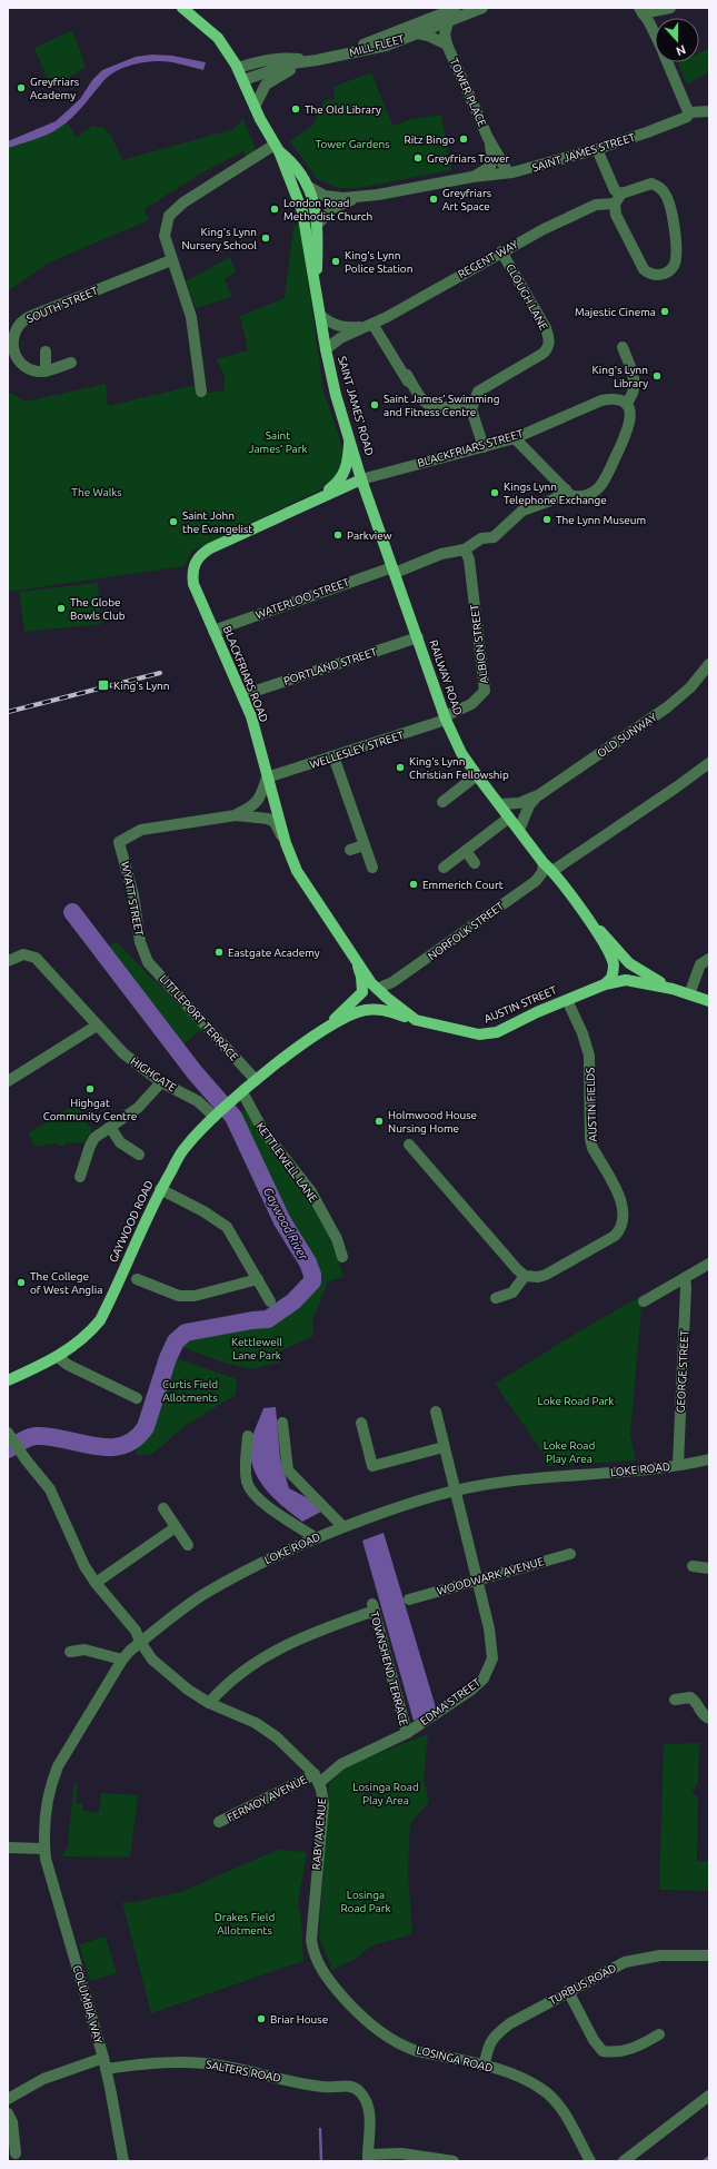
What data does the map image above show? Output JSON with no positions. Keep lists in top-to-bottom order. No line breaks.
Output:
{"streets":{"main road":["SAINT JAMES' ROAD","BLACKFRIARS ROAD","RAILWAY ROAD","AUSTIN STREET","GAYWOOD ROAD"],"street":["MILL FLEET","TOWER PLACE","SAINT JAMES STREET","REGENT WAY","CLOUGH LANE","SOUTH STREET","BLACKFRIARS STREET","WATERLOO STREET","ALBION STREET","PORTLAND STREET","OLD SUNWAY","WELLESLEY STREET","WYATT STREET","NORFOLK STREET","LITTLEPORT TERRACE","HIGHGATE","AUSTIN FIELDS","KETTLEWELL LANE","GEORGE STREET","LOKE ROAD","WOODWARK AVENUE","TOWNSHEND TERRACE","EDMA STREET","FERMOY AVENUE","RABY AVENUE","TURBUS ROAD","COLUMBIA WAY","LOSINGA ROAD","SALTERS ROAD"]},"crossings":[["MILL FLEET","TOWER PLACE"],["MILL FLEET","SAINT JAMES' ROAD"],["TOWER PLACE","SAINT JAMES STREET"],["SAINT JAMES STREET","SAINT JAMES' ROAD"],["REGENT WAY","CLOUGH LANE"],["REGENT WAY","SAINT JAMES' ROAD"],["SAINT JAMES' ROAD","BLACKFRIARS STREET"],["SAINT JAMES' ROAD","BLACKFRIARS ROAD"],["SAINT JAMES' ROAD","RAILWAY ROAD"],["BLACKFRIARS STREET","BLACKFRIARS ROAD"],["BLACKFRIARS STREET","RAILWAY ROAD"],["WATERLOO STREET","ALBION STREET"],["WATERLOO STREET","BLACKFRIARS ROAD"],["WATERLOO STREET","RAILWAY ROAD"],["ALBION STREET","RAILWAY ROAD"],["ALBION STREET","WELLESLEY STREET"],["PORTLAND STREET","BLACKFRIARS ROAD"],["PORTLAND STREET","RAILWAY ROAD"],["BLACKFRIARS ROAD","RAILWAY ROAD"],["BLACKFRIARS ROAD","WELLESLEY STREET"],["BLACKFRIARS ROAD","NORFOLK STREET"],["BLACKFRIARS ROAD","AUSTIN STREET"],["RAILWAY ROAD","OLD SUNWAY"],["RAILWAY ROAD","WELLESLEY STREET"],["RAILWAY ROAD","NORFOLK STREET"],["WYATT STREET","LITTLEPORT TERRACE"],["NORFOLK STREET","AUSTIN STREET"],["AUSTIN STREET","AUSTIN FIELDS"],["LITTLEPORT TERRACE","GAYWOOD ROAD"],["HIGHGATE","GAYWOOD ROAD"],["KETTLEWELL LANE","GAYWOOD ROAD"],["GEORGE STREET","LOKE ROAD"],["LOKE ROAD","EDMA STREET"],["LOKE ROAD","COLUMBIA WAY"],["WOODWARK AVENUE","EDMA STREET"],["TOWNSHEND TERRACE","EDMA STREET"],["EDMA STREET","FERMOY AVENUE"],["EDMA STREET","RABY AVENUE"],["FERMOY AVENUE","RABY AVENUE"],["RABY AVENUE","LOSINGA ROAD"],["TURBUS ROAD","LOSINGA ROAD"],["COLUMBIA WAY","SALTERS ROAD"]],"water":["Gaywood River"],"parks":["Tower Gardens","Saint James’ Park","The Walks","Kettlewell Lane Park","Curtis Field Allotments","Loke Road Park","Loke Road Play Area","Losinga Road Play Area","Losinga Road Park","Drakes Field Allotments"],"places":{"other":["Greyfriars Academy","The Old Library","Ritz Bingo","Greyfriars Tower","Greyfriars Art Space","London Road Methodist Church","King's Lynn Nursery School","King's Lynn Police Station","Majestic Cinema","King's Lynn Library","Saint James’ Swimming and Fitness Centre","Kings Lynn Telephone Exchange","The Lynn Museum","Saint John the Evangelist","Parkview","The Globe Bowls Club","King's Lynn Christian Fellowship","Emmerich Court","Eastgate Academy","Highgat Community Centre","Holmwood House Nursing Home","The College of West Anglia","Briar House"],"transit":["King's Lynn"]},"north":"bottom"}
